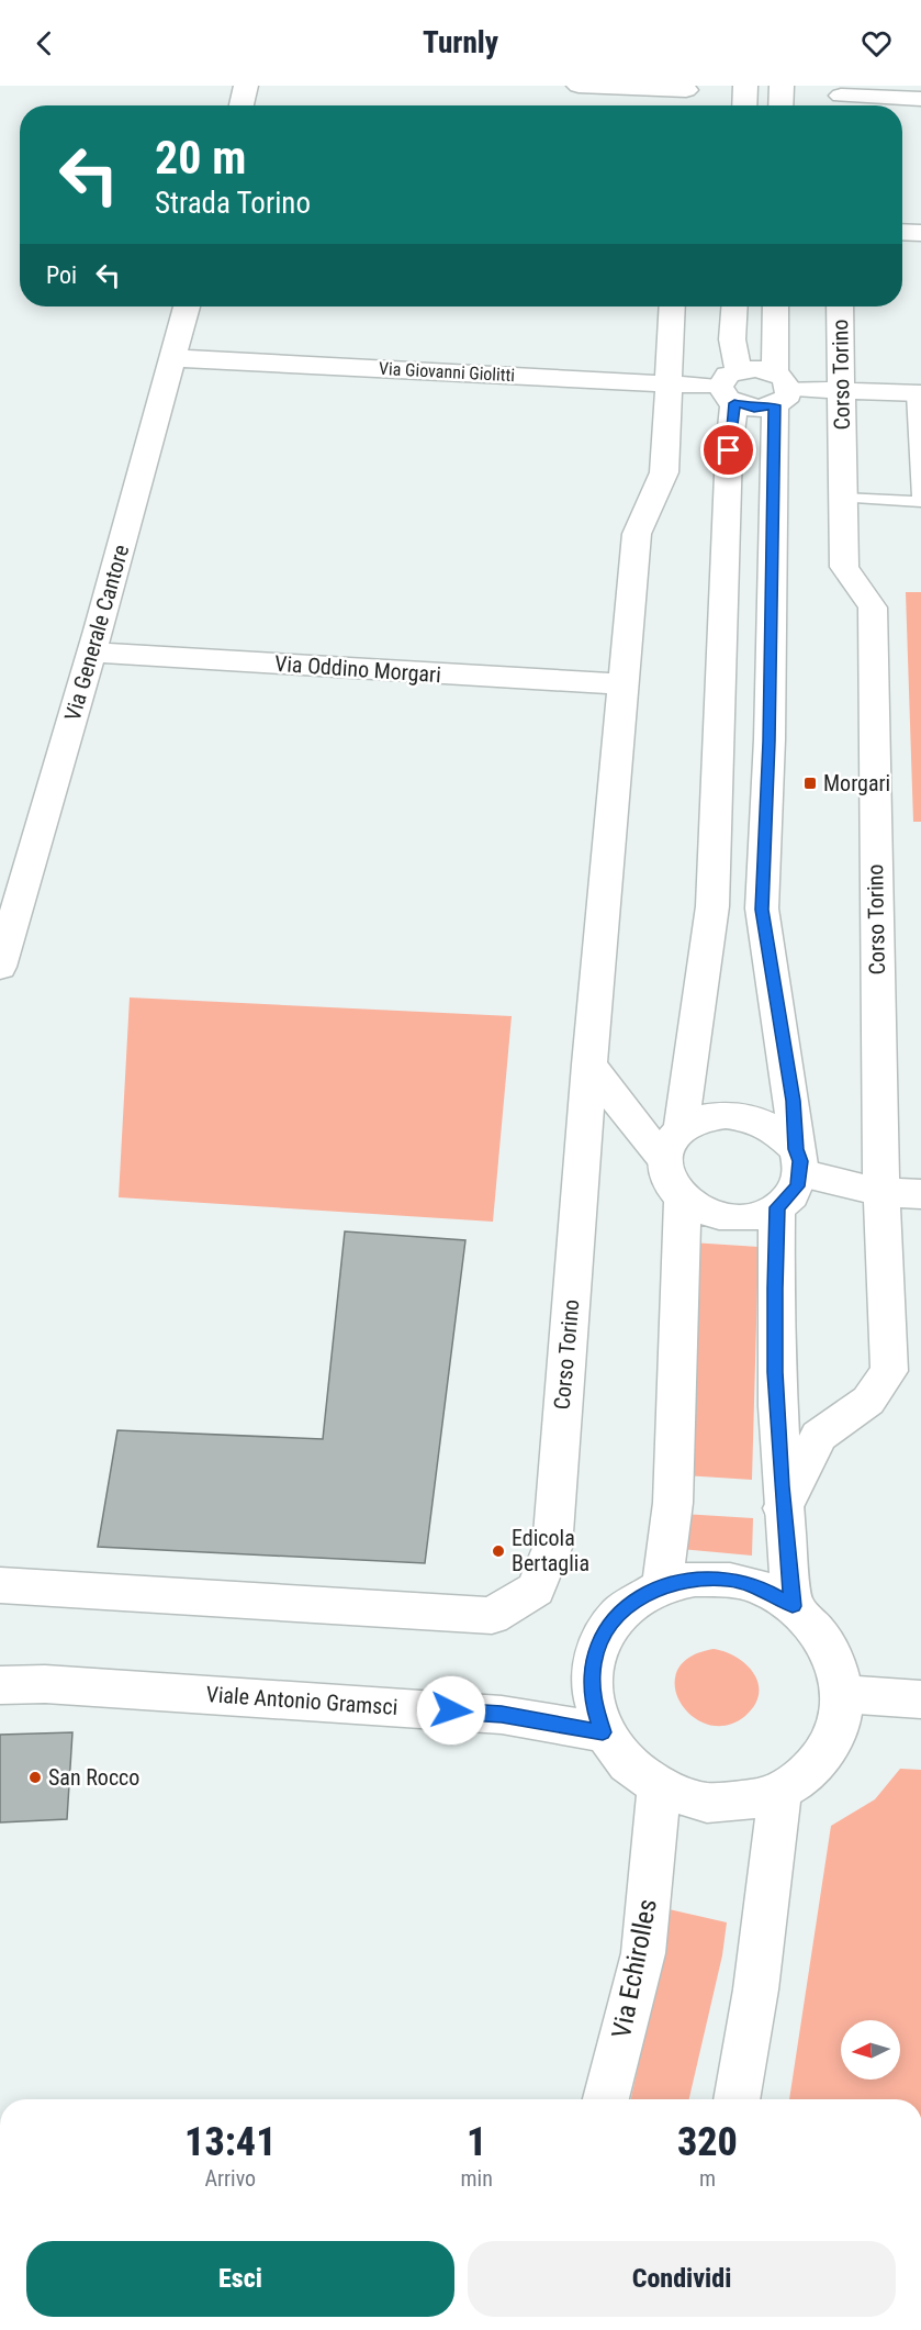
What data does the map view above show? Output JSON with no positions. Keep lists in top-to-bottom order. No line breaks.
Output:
{"streets":{"street":["Via Giovanni Giolitti","Corso Torino","Via Generale Cantore","Via Oddino Morgari","Viale Antonio Gramsci","Via Echirolles"]},"crossings":[["Via Giovanni Giolitti","Corso Torino"],["Via Giovanni Giolitti","Via Generale Cantore"],["Corso Torino","Via Oddino Morgari"],["Via Generale Cantore","Via Oddino Morgari"]],"places":{"transit":["Morgari"],"other":["Edicola Bertaglia","San Rocco"]},"north":"left","page":{"header":"Turnly","turn":["20 m","Strada Torino"],"then":"Poi","eta":["13:41","Arrivo","1","min","320","m"],"buttons":["Esci","Condividi"]}}
